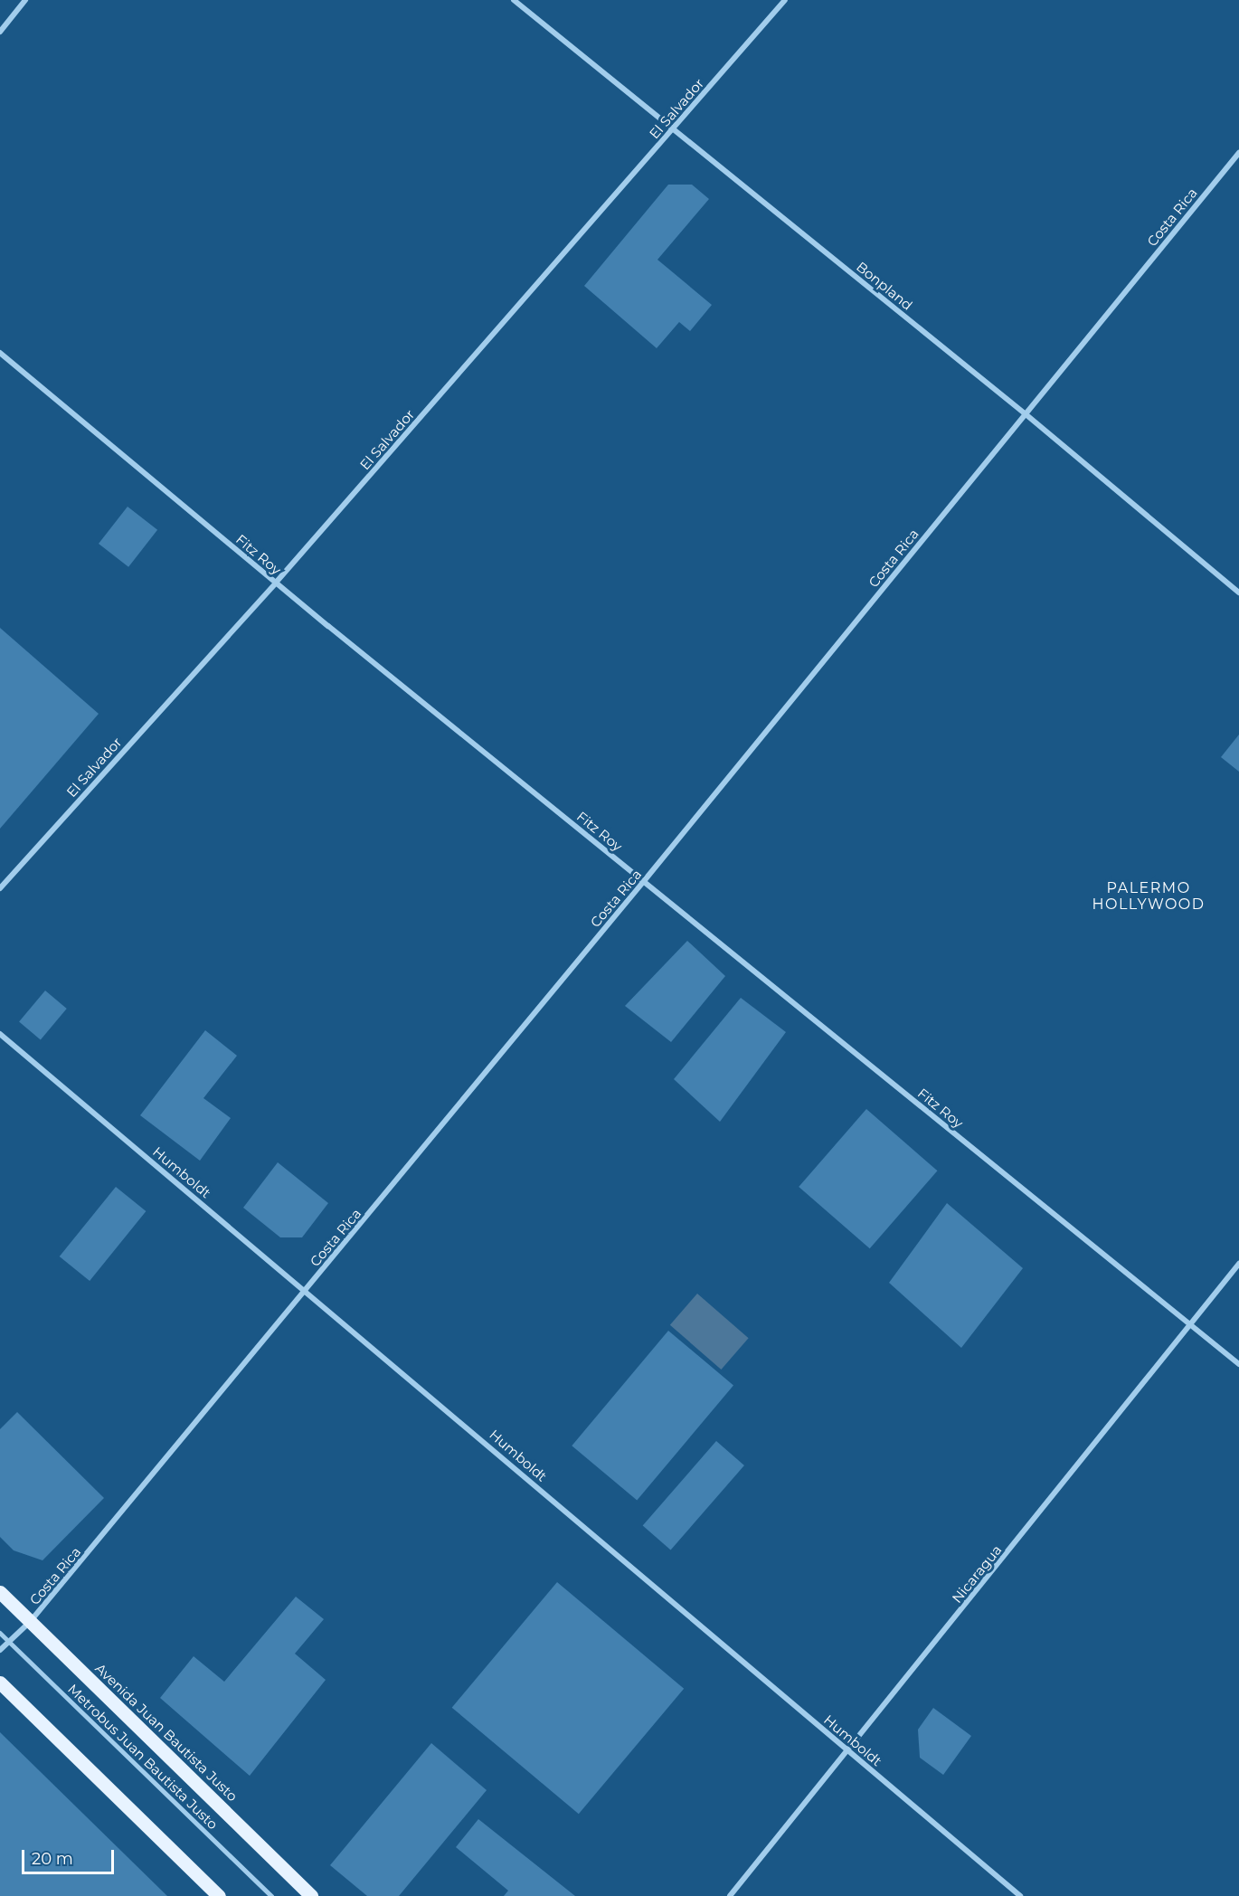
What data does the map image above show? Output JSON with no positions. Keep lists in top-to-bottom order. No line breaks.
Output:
{"streets":{"main road":["Avenida Juan Bautista Justo"],"street":["El Salvador","Costa Rica","Bonpland","Fitz Roy","Humboldt","Nicaragua"],"lane":["Metrobus Juan Bautista Justo"]},"crossings":[["El Salvador","Bonpland"],["El Salvador","Fitz Roy"],["Costa Rica","Bonpland"],["Costa Rica","Fitz Roy"],["Costa Rica","Humboldt"],["Costa Rica","Avenida Juan Bautista Justo"],["Costa Rica","Metrobus Juan Bautista Justo"],["Fitz Roy","Nicaragua"],["Humboldt","Nicaragua"]],"districts":["PALERMO HOLLYWOOD"],"scale_bar":"20 m"}
